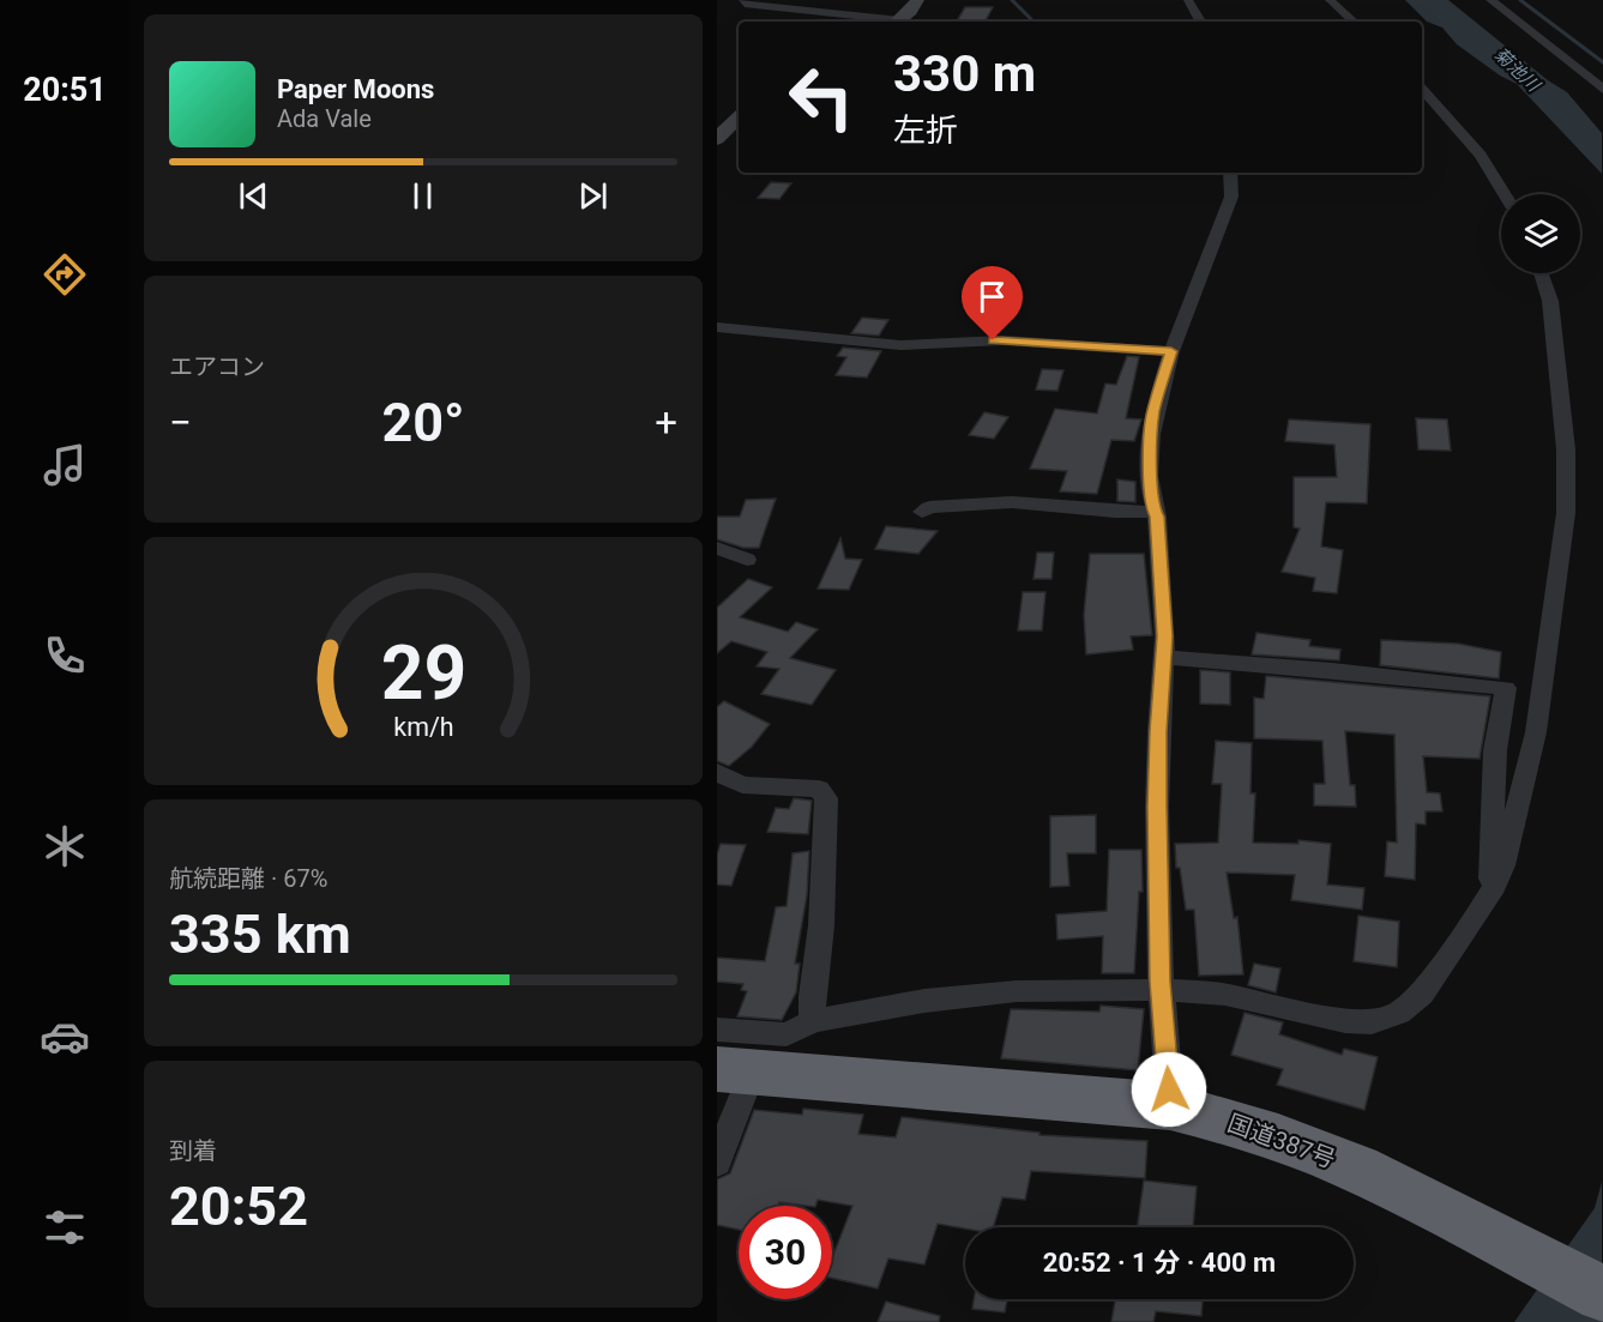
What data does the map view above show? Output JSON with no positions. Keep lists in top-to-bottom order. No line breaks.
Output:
{"streets":{"highway":["国道387号"]},"water":["菊池川"],"page":{"tabs":"20:51","turn":["330 m","左折"],"song":["Paper Moons","Ada Vale"],"tile":["エアコン",["航続距離 · 67%","335 km"],["到着","20:52"]],"heat":["−","20°","+"],"limit":"30","trip":"20:52 · 1 分 · 400 m","gauge":["29","km/h"]}}
